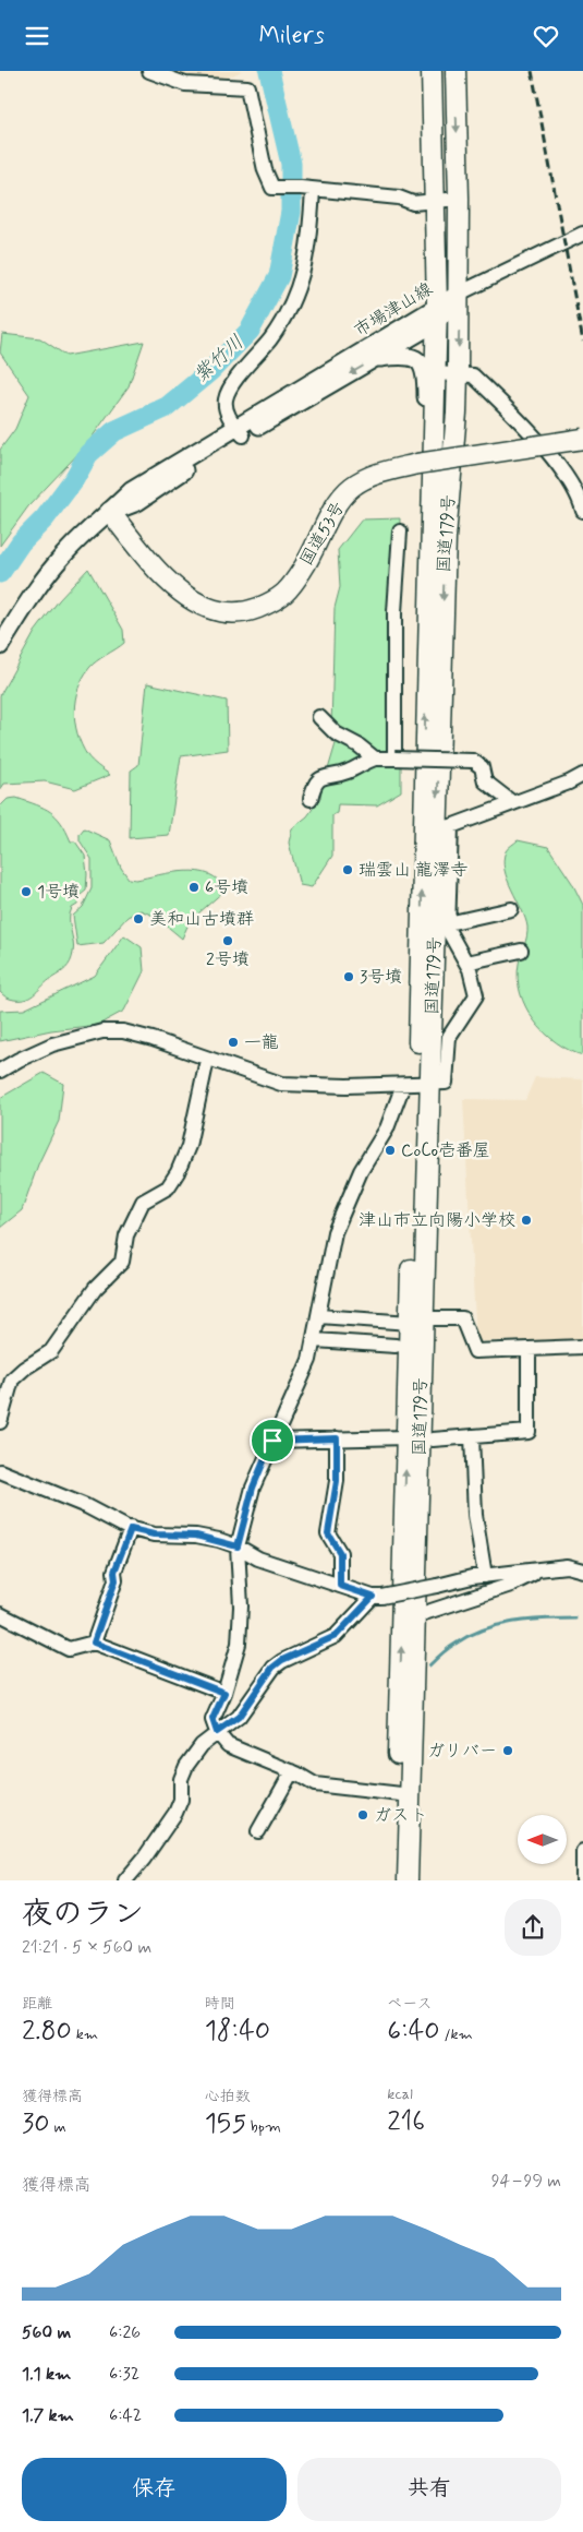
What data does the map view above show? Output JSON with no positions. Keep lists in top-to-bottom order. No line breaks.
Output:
{"streets":{"highway":["国道53号","国道179号"],"main road":["市場津山線"]},"crossings":[["市場津山線","国道53号"],["市場津山線","国道179号"]],"water":["紫竹川"],"places":["瑞雲山 龍澤寺","6号墳","1号墳","美和山古墳群","2号墳","3号墳","一龍","CoCo壱番屋","津山市立向陽小学校","ガリバー","ガスト"],"north":"left","page":{"header":"Milers","heading":["夜のラン","21:21 · 5 × 560 m"],"stats":[["距離","2.80 km"],["時間","18:40"],["ペース","6:40 /km"],["獲得標高","30 m"],["心拍数","155 bpm"],["kcal","216"]],"chart":["獲得標高","94–99 m"],"list":[{"name":"560 m","note":"6:26"},{"name":"1.1 km","note":"6:32"},{"name":"1.7 km","note":"6:42"}],"buttons":["保存","共有"]}}
